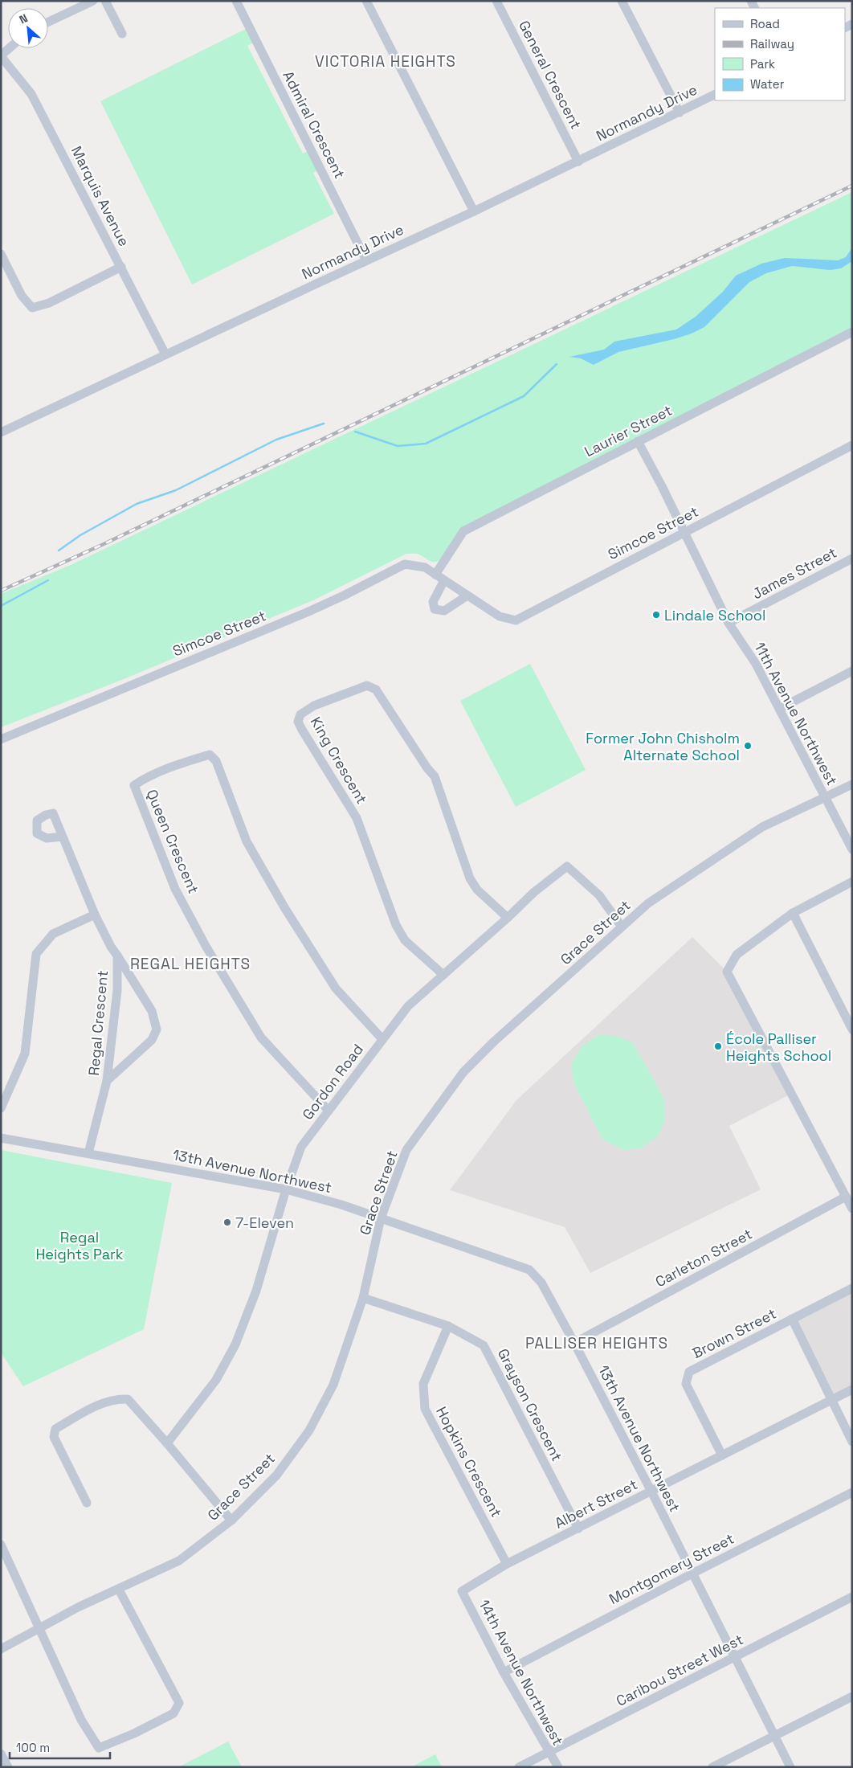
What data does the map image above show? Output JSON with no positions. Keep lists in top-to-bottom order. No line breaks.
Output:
{"streets":{"street":["General Crescent","Normandy Drive","Admiral Crescent","Marquis Avenue","Laurier Street","Simcoe Street","James Street","11th Avenue Northwest","King Crescent","Queen Crescent","Grace Street","Regal Crescent","Gordon Road","13th Avenue Northwest","Carleton Street","Brown Street","Grayson Crescent","Hopkins Crescent","Albert Street","Montgomery Street","Caribou Street West","14th Avenue Northwest"]},"crossings":[["General Crescent","Normandy Drive"],["Normandy Drive","Admiral Crescent"],["Normandy Drive","Marquis Avenue"],["Laurier Street","Simcoe Street"],["Laurier Street","11th Avenue Northwest"],["Simcoe Street","11th Avenue Northwest"],["James Street","11th Avenue Northwest"],["11th Avenue Northwest","Grace Street"],["King Crescent","Gordon Road"],["Queen Crescent","Gordon Road"],["Grace Street","Gordon Road"],["Grace Street","13th Avenue Northwest"],["Grace Street","Grayson Crescent"],["Regal Crescent","13th Avenue Northwest"],["Gordon Road","13th Avenue Northwest"],["13th Avenue Northwest","Carleton Street"],["13th Avenue Northwest","Albert Street"],["13th Avenue Northwest","Montgomery Street"],["13th Avenue Northwest","Caribou Street West"],["Brown Street","Albert Street"],["Grayson Crescent","Hopkins Crescent"],["Grayson Crescent","Albert Street"],["Hopkins Crescent","Albert Street"],["Albert Street","14th Avenue Northwest"],["Montgomery Street","14th Avenue Northwest"],["Caribou Street West","14th Avenue Northwest"]],"districts":["VICTORIA HEIGHTS","REGAL HEIGHTS","PALLISER HEIGHTS"],"parks":["Regal Heights Park"],"places":["Lindale School","Former John Chisholm Alternate School","École Palliser Heights School","7-Eleven"],"legend":["Road","Railway","Park","Water"],"scale_bar":"100 m","north":"top left"}
